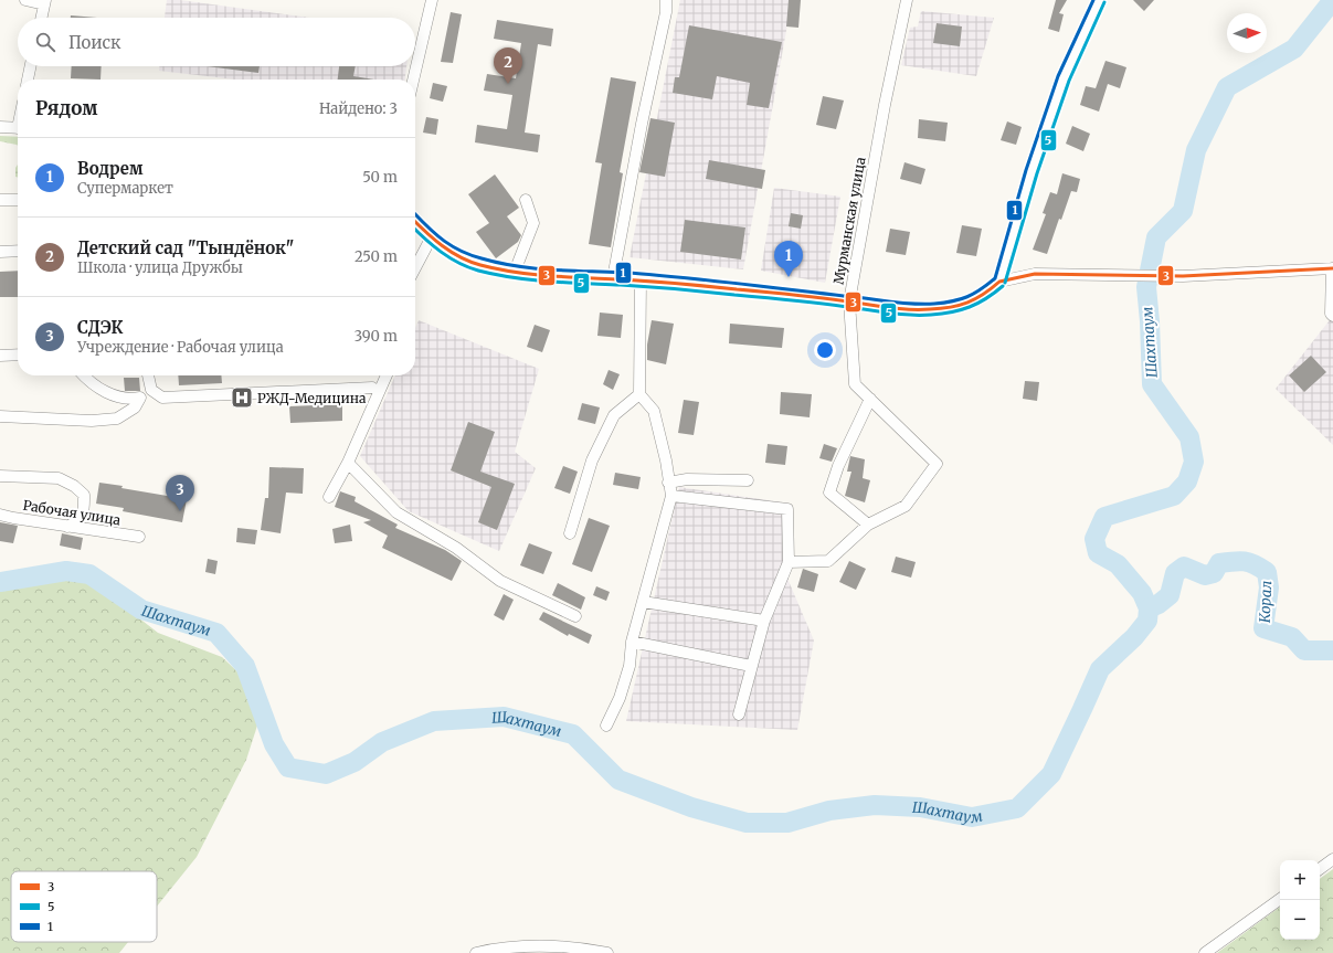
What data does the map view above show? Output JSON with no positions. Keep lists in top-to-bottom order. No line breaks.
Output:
{"streets":{"street":["Мурманская улица","Рабочая улица"]},"water":["Шахтаум","Корал"],"places":{"hospital":["РЖД-Медицина"]},"lines":["transit line 1","transit line 5","transit line 3"],"legend":["3","5","1"],"north":"right","page":{"search":"Поиск","pins":["2","1","3"],"heading":["Рядом","Найдено: 3"],"list":[{"mark":"1","name":"Водрем","note":"Супермаркет","value":"50 m"},{"mark":"2","name":"Детский сад \"Тындёнок\"","note":"Школа · улица Дружбы","value":"250 m"},{"mark":"3","name":"СДЭК","note":"Учреждение · Рабочая улица","value":"390 m"}],"map_buttons":["+","−"]}}
